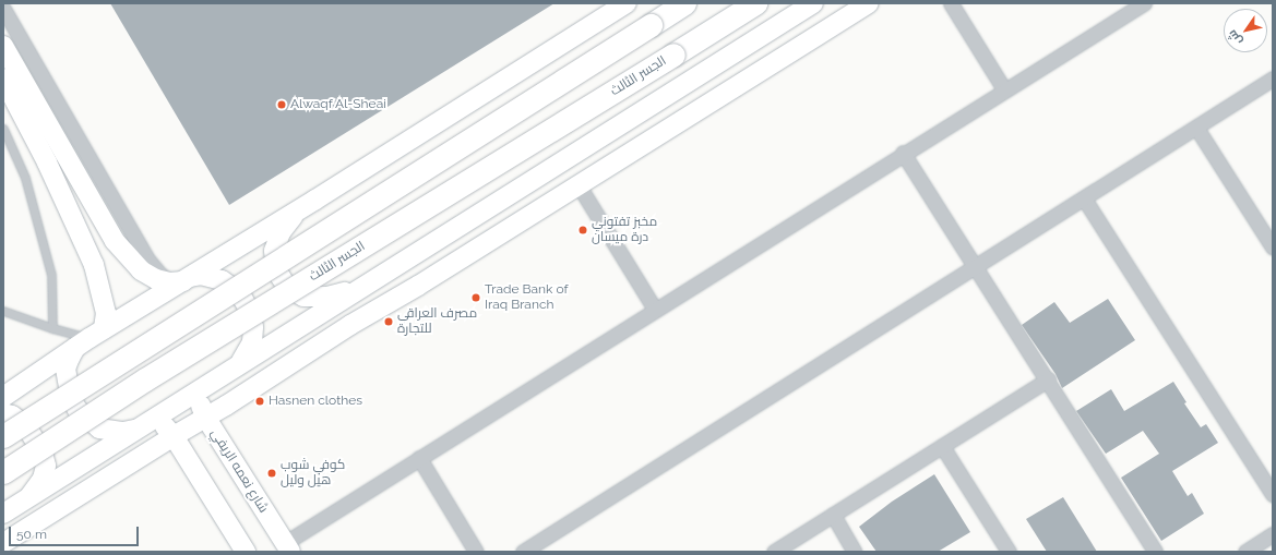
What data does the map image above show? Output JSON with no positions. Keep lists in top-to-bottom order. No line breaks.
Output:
{"streets":{"main road":["الجسر الثالث"],"street":["شارع نعمه الريفي"]},"places":["Alwaqf Al-Sheai","مخبز تفتوني درة ميسان","Trade Bank of Iraq Branch","مصرف العراقي للتجارة","Hasnen clothes","كوفي شوب هيل وليل"],"scale_bar":"50 m","north":"bottom left"}
